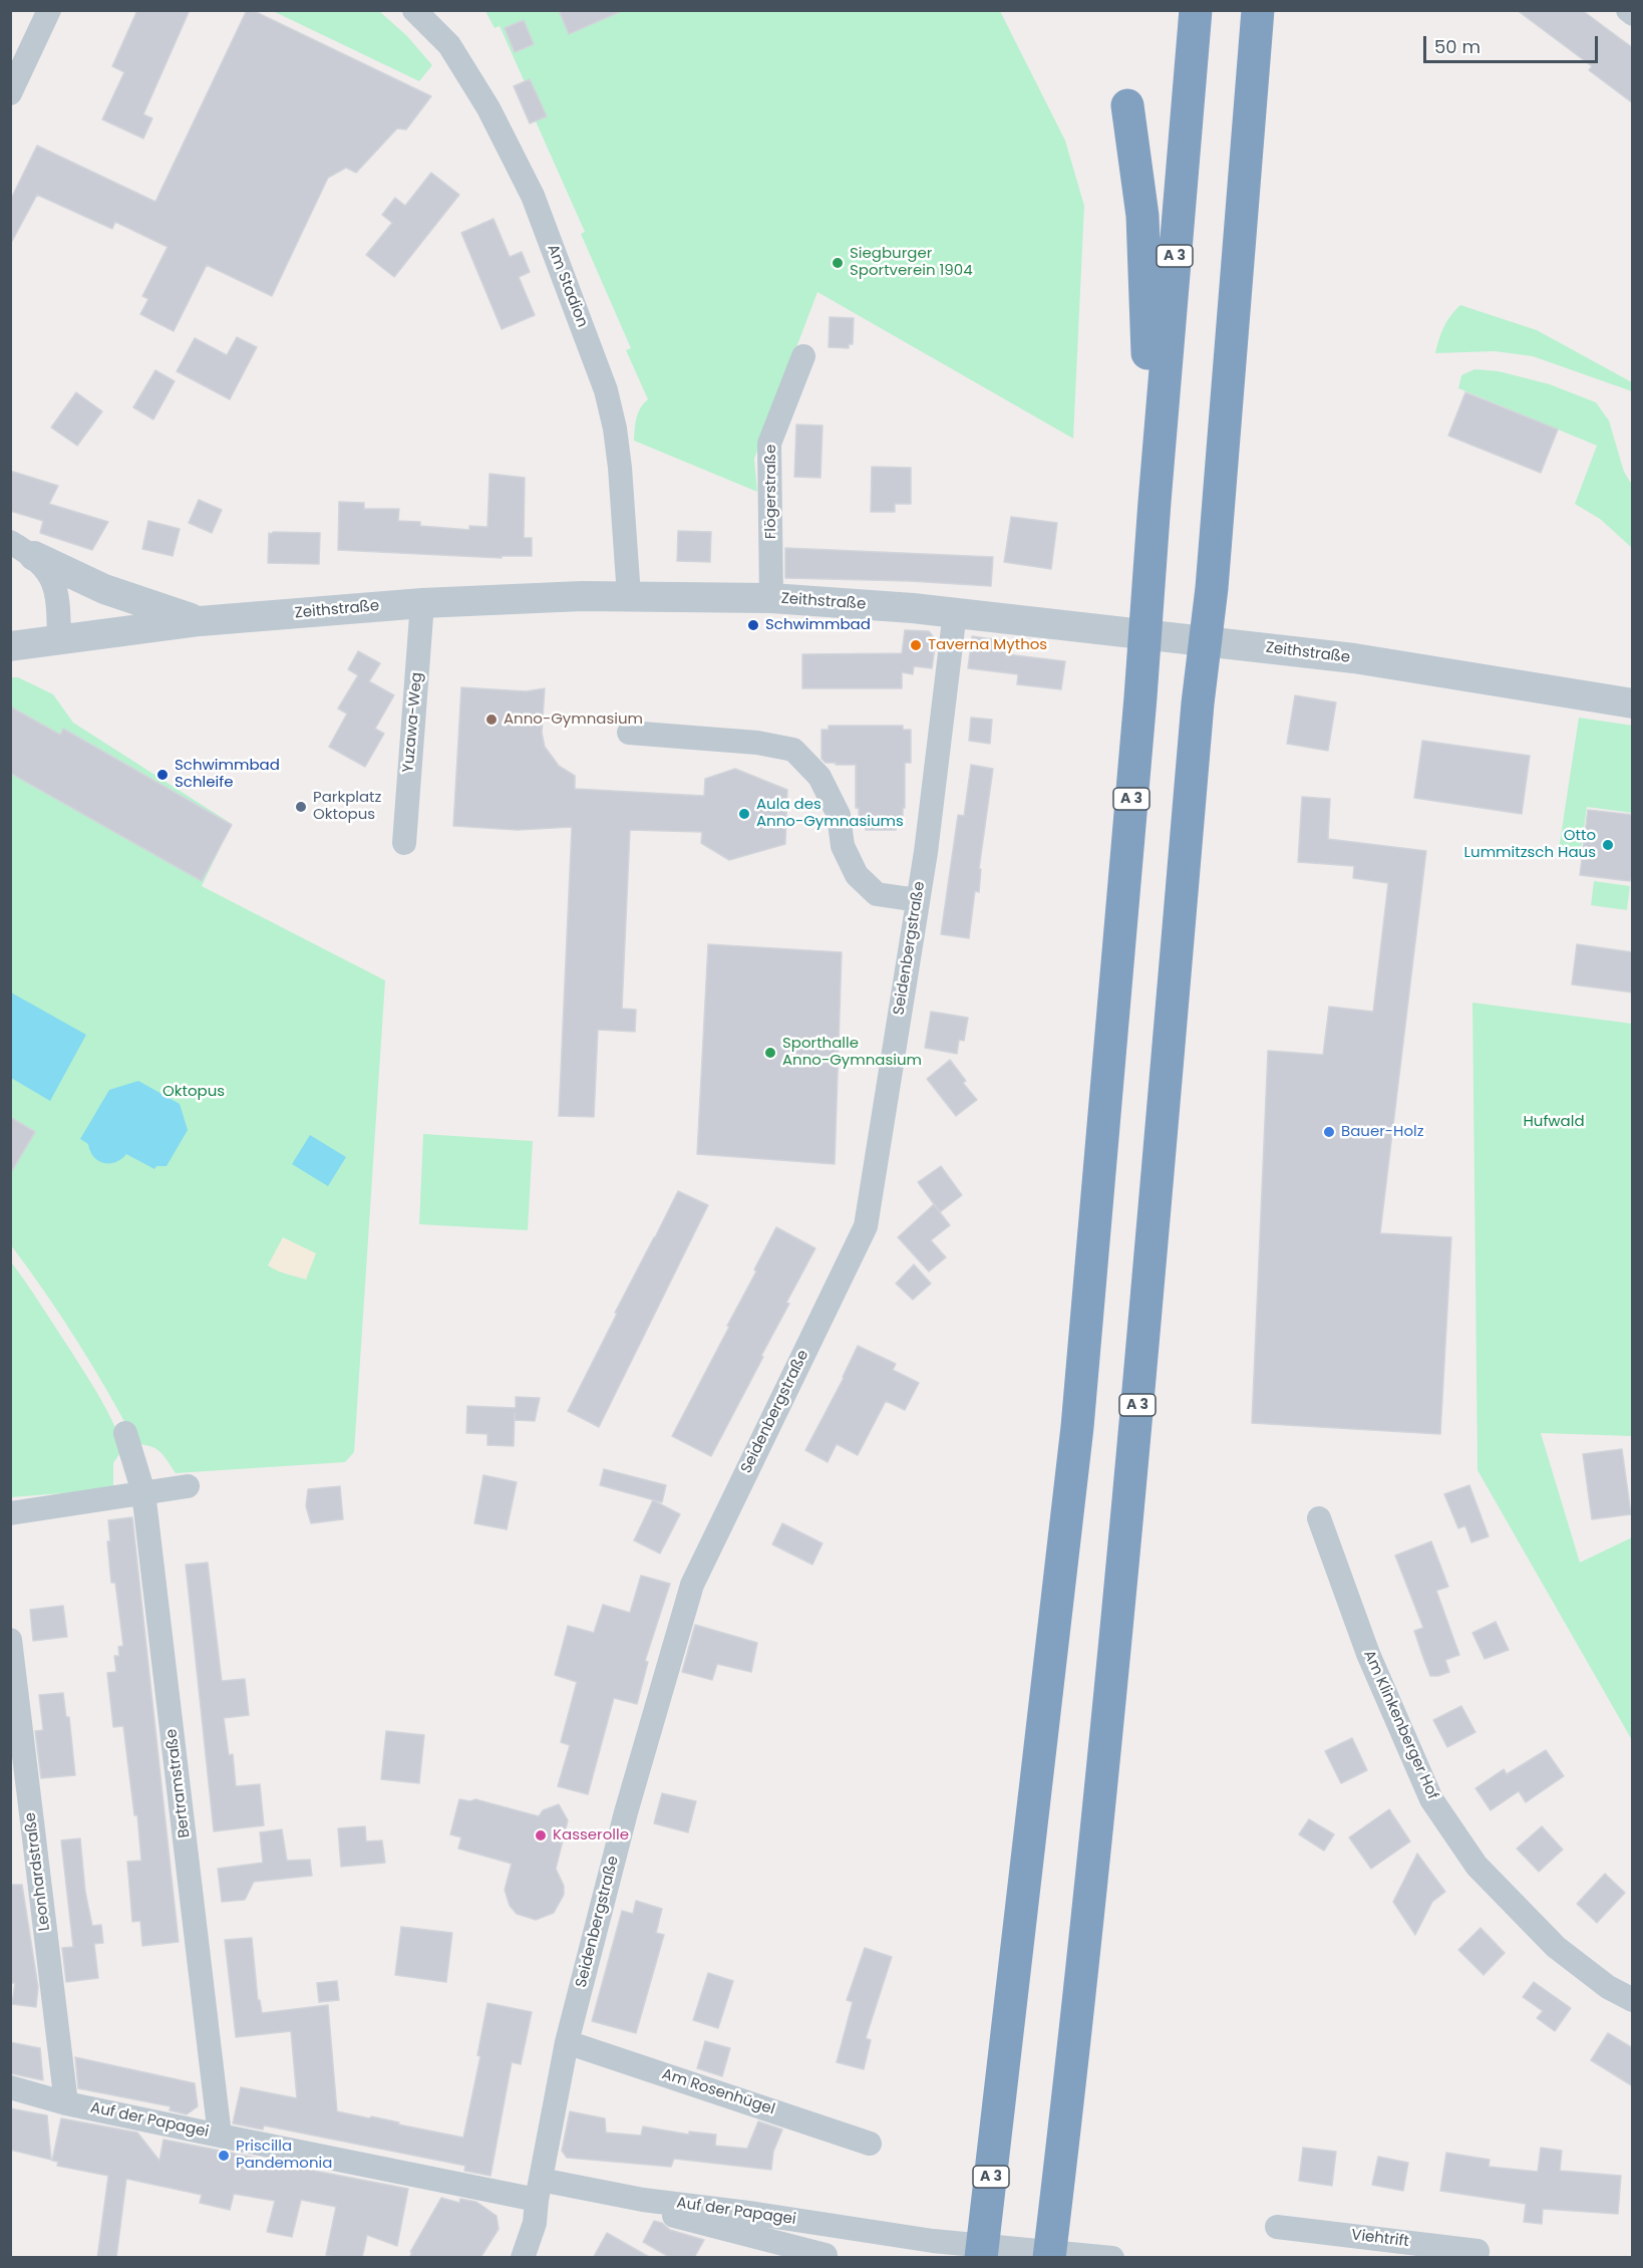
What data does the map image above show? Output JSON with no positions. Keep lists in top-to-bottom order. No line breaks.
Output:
{"streets":{"highway":["A 3"],"street":["Am Stadion","Flögerstraße","Zeithstraße","Yuzawa-Weg","Seidenbergstraße","Am Klinkenberger Hof","Bertramstraße","Leonhardstraße","Am Rosenhügel","Auf der Papagei","Viehtrift"]},"crossings":[["Am Stadion","Zeithstraße"],["Flögerstraße","Zeithstraße"],["Zeithstraße","Yuzawa-Weg"],["Zeithstraße","Seidenbergstraße"],["Seidenbergstraße","Am Rosenhügel"],["Seidenbergstraße","Auf der Papagei"],["Bertramstraße","Auf der Papagei"],["Leonhardstraße","Auf der Papagei"]],"parks":["Oktopus","Hufwald"],"places":["Siegburger Sportverein 1904","Schwimmbad","Taverna Mythos","Anno-Gymnasium","Schwimmbad Schleife","Parkplatz Oktopus","Aula des Anno-Gymnasiums","Otto Lummitzsch Haus","Sporthalle Anno-Gymnasium","Bauer-Holz","Kasserolle","Priscilla Pandemonia"],"scale_bar":"50 m"}
